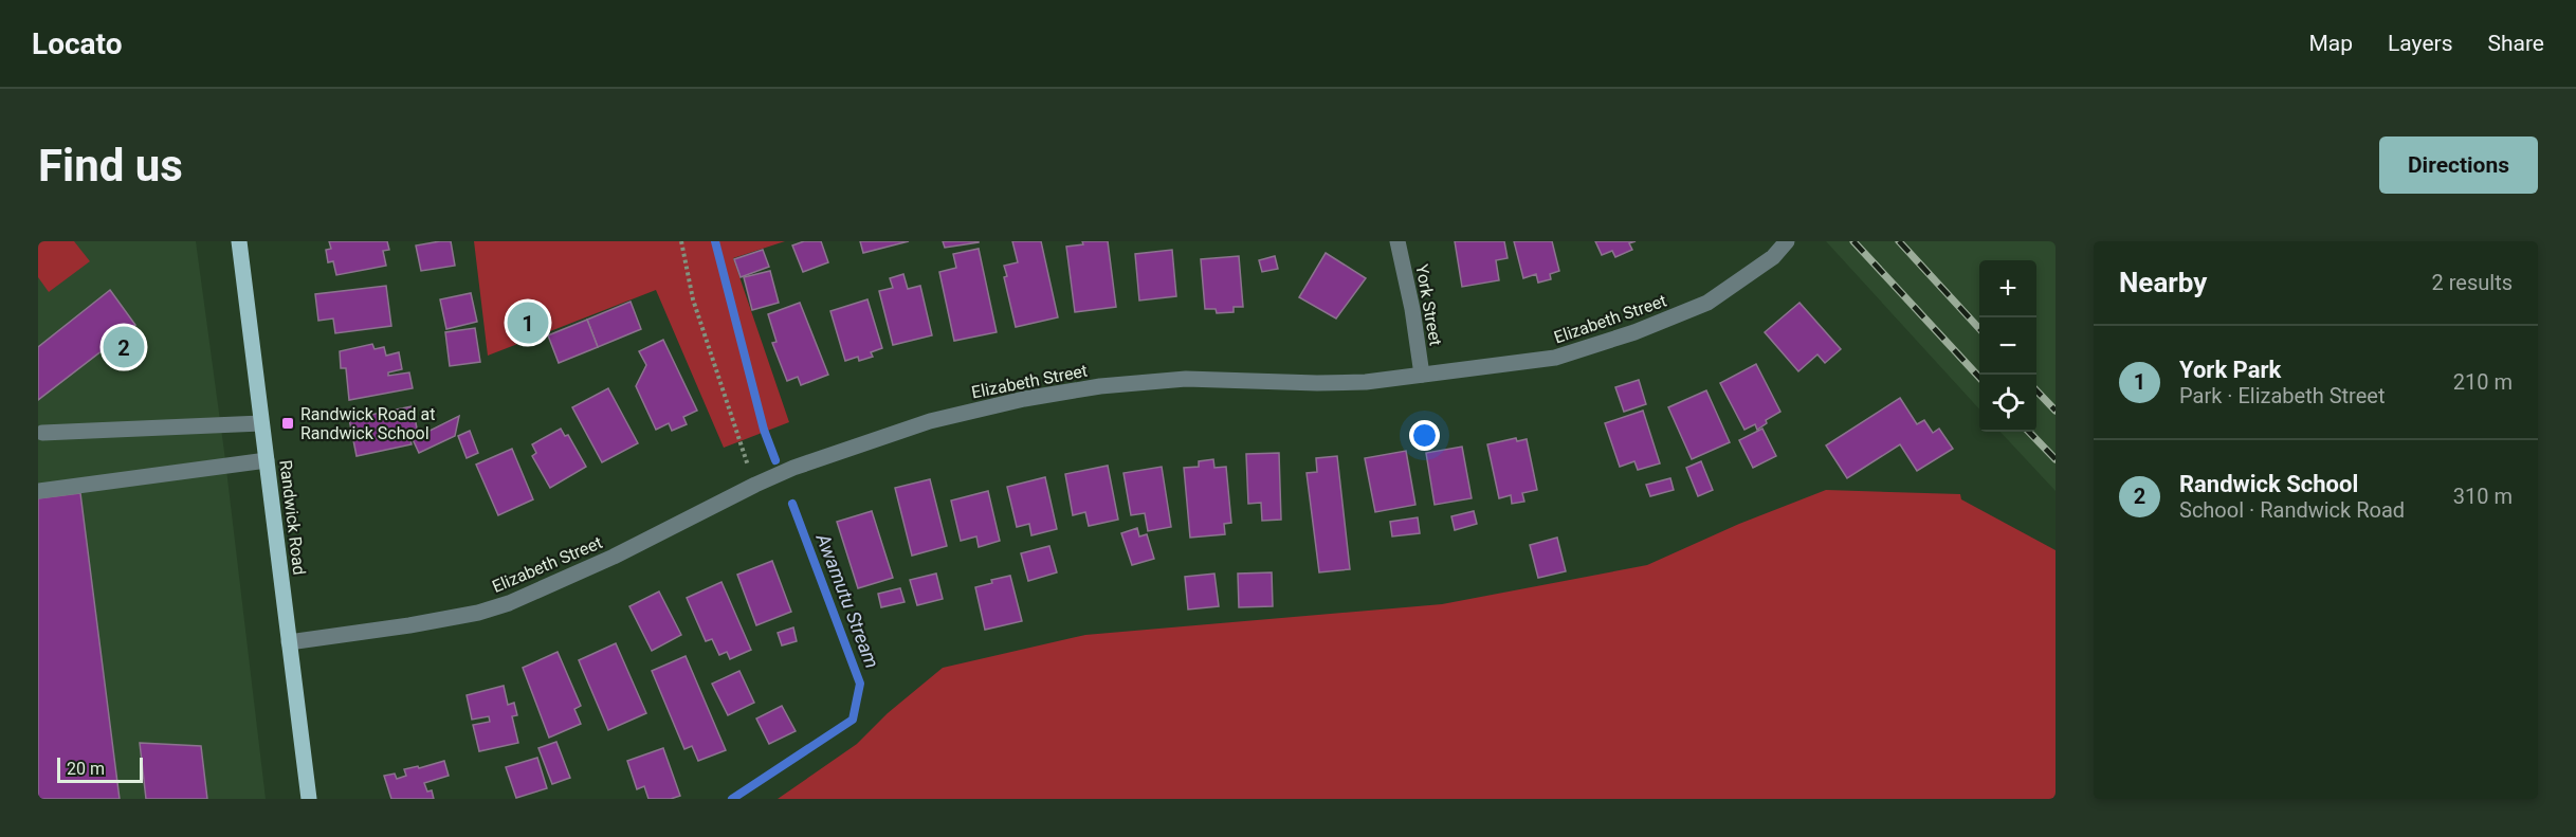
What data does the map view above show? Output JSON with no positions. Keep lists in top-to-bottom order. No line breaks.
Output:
{"streets":{"main road":["Randwick Road"],"street":["York Street","Elizabeth Street"]},"crossings":[["York Street","Elizabeth Street"],["Elizabeth Street","Randwick Road"]],"water":["Awamutu Stream"],"places":{"transit":["Randwick Road at Randwick School"]},"scale_bar":"20 m","page":{"header":"Locato","nav":["Map","Layers","Share"],"buttons":"Directions","title":"Find us","heading":["Nearby","2 results"],"map_buttons":["+","−"],"pins":["1","2"],"list":[{"mark":"1","name":"York Park","note":"Park · Elizabeth Street","value":"210 m"},{"mark":"2","name":"Randwick School","note":"School · Randwick Road","value":"310 m"}],"scale":"20 m"}}
